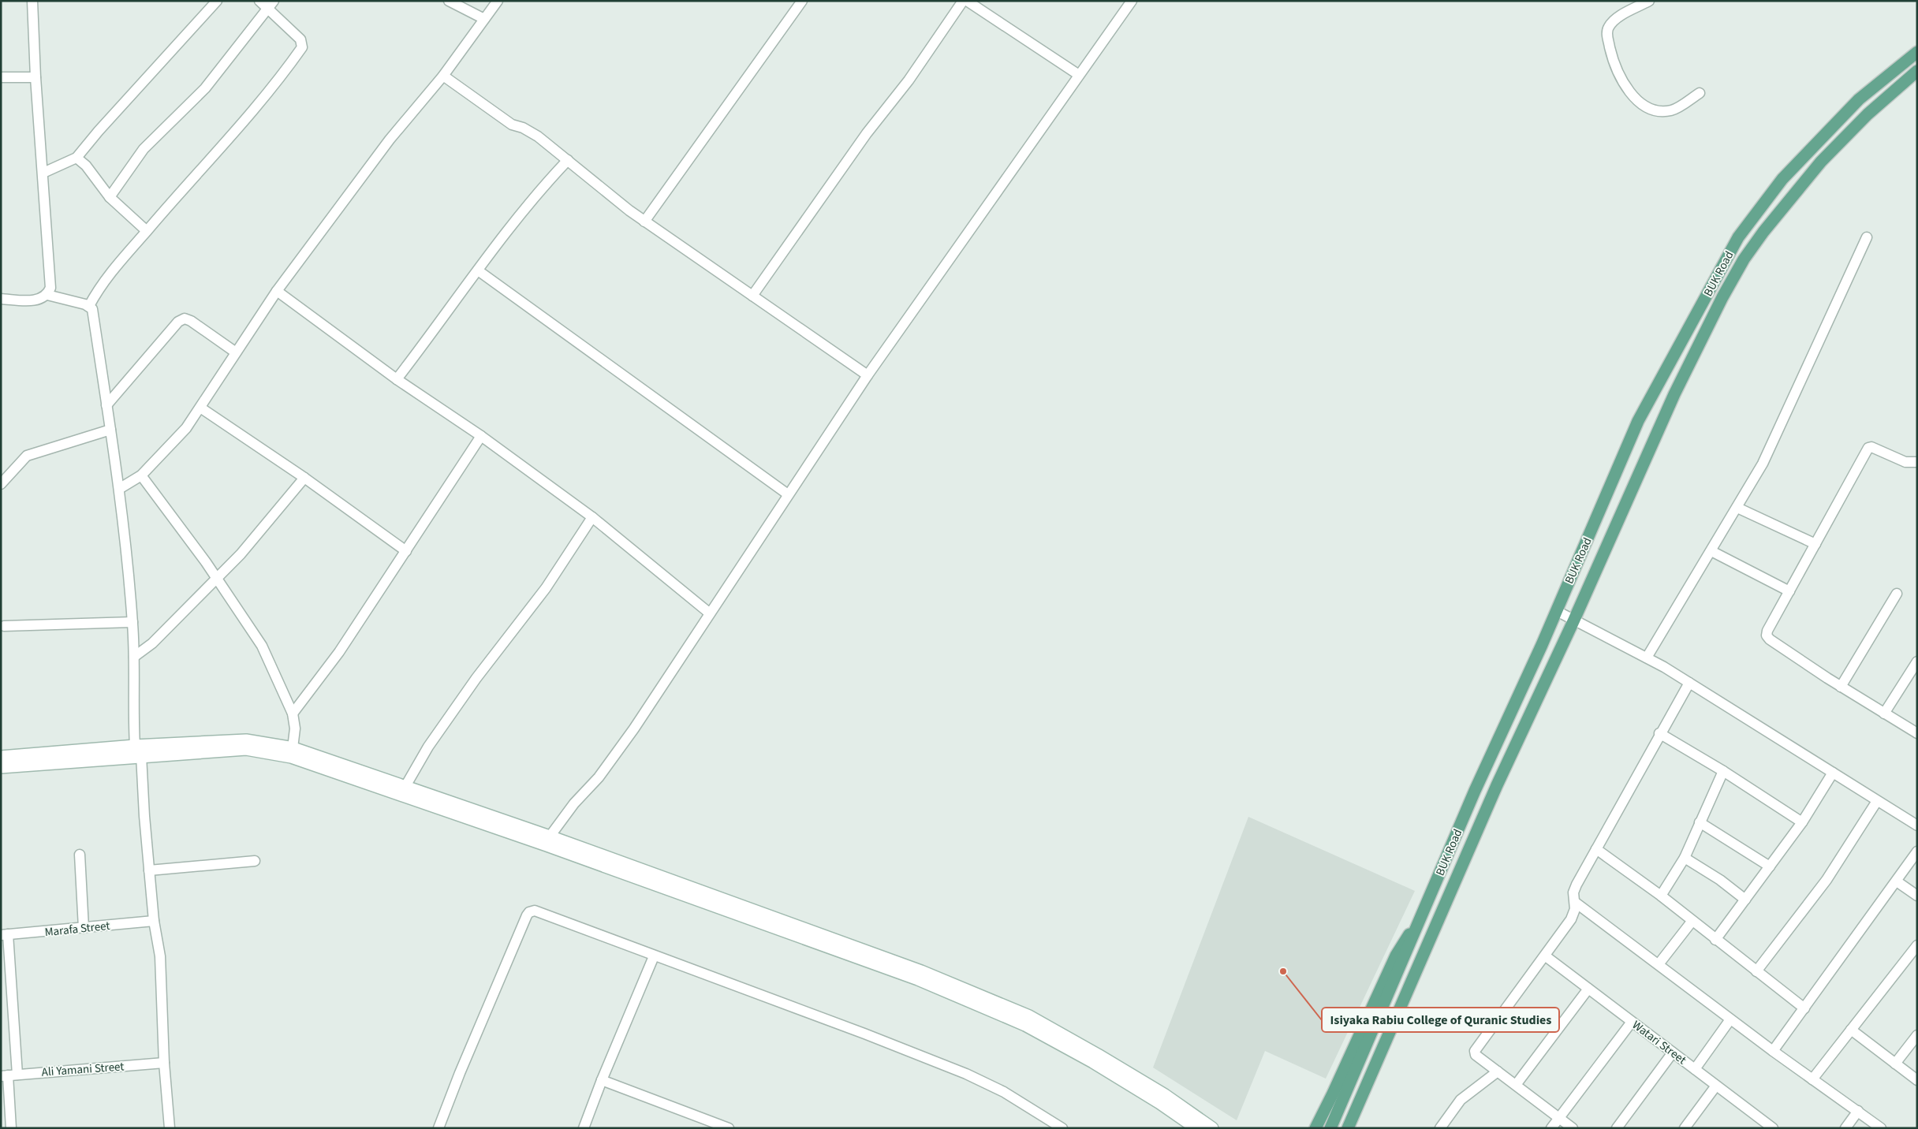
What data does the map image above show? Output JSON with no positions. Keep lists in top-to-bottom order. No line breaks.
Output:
{"streets":{"main road":["BUK Road"],"street":["Marafa Street","Watari Street","Ali Yamani Street"]},"places":["Isiyaka Rabiu College of Quranic Studies"]}
